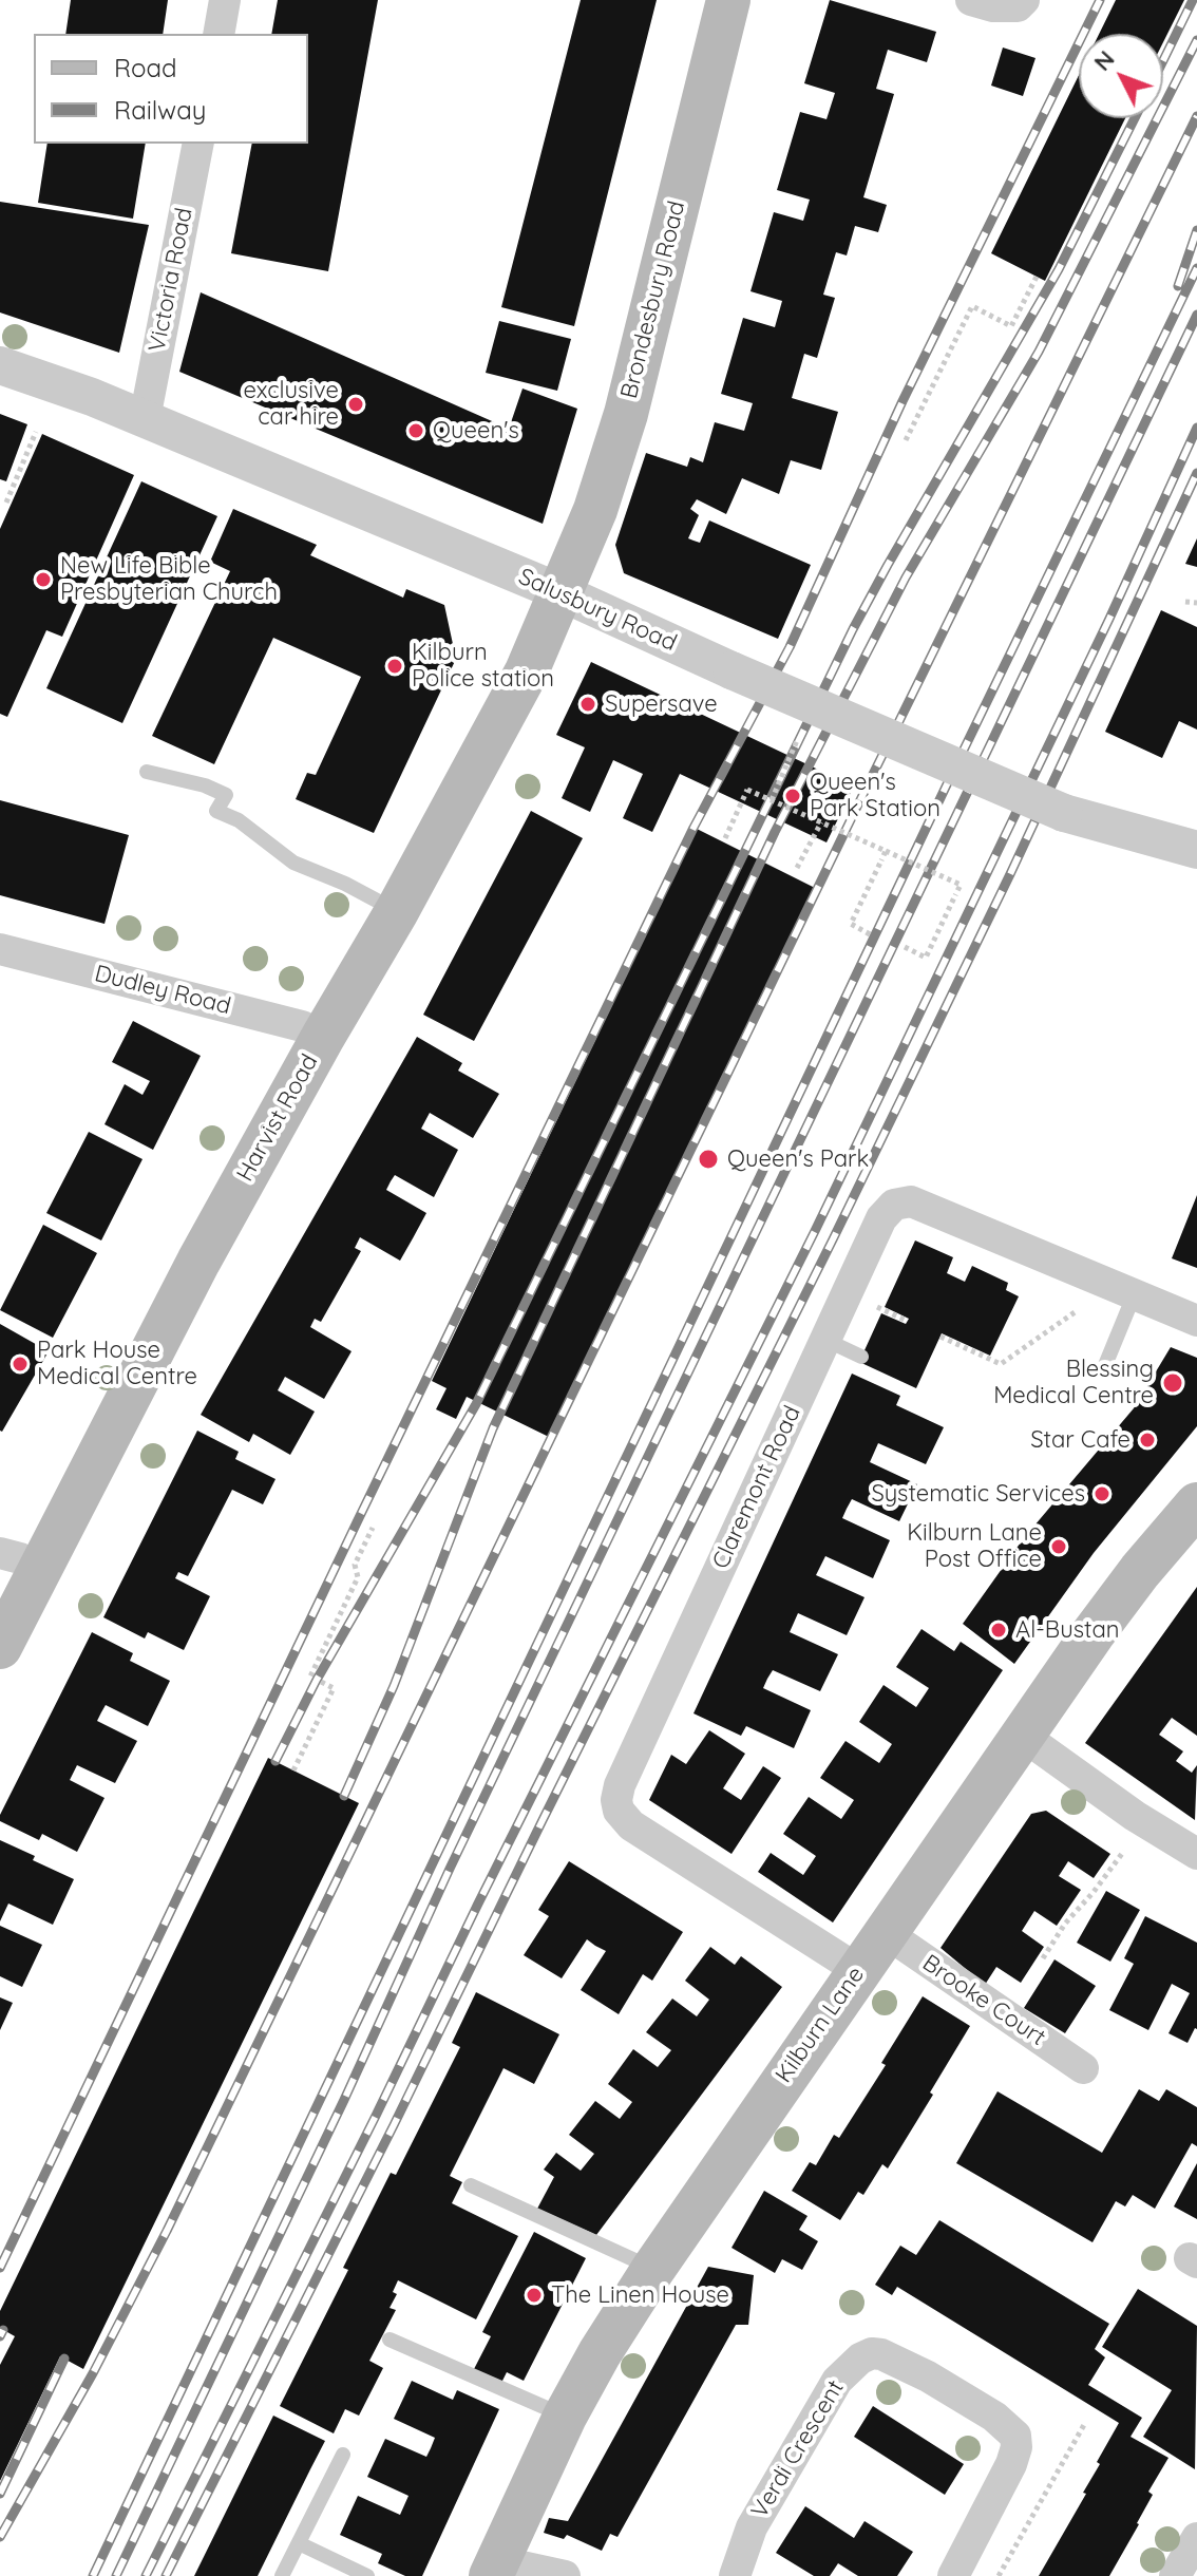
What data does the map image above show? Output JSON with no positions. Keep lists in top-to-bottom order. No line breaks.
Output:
{"streets":{"main road":["Brondesbury Road","Harvist Road","Kilburn Lane"],"street":["Victoria Road","Salusbury Road","Dudley Road","Claremont Road","Brooke Court","Verdi Crescent"]},"crossings":[["Victoria Road","Salusbury Road"],["Brondesbury Road","Salusbury Road"],["Brondesbury Road","Harvist Road"],["Salusbury Road","Harvist Road"],["Dudley Road","Harvist Road"],["Claremont Road","Kilburn Lane"],["Brooke Court","Kilburn Lane"]],"places":["exclusive car hire","Queen's","New Life Bible Presbyterian Church","Kilburn Police station","Supersave","Queen's Park Station","Queen's Park","Park House Medical Centre","Blessing Medical Centre","Star Cafe","Systematic Services","Kilburn Lane Post Office","Al-Bustan","The Linen House"],"legend":["Road","Railway"],"north":"top left"}
